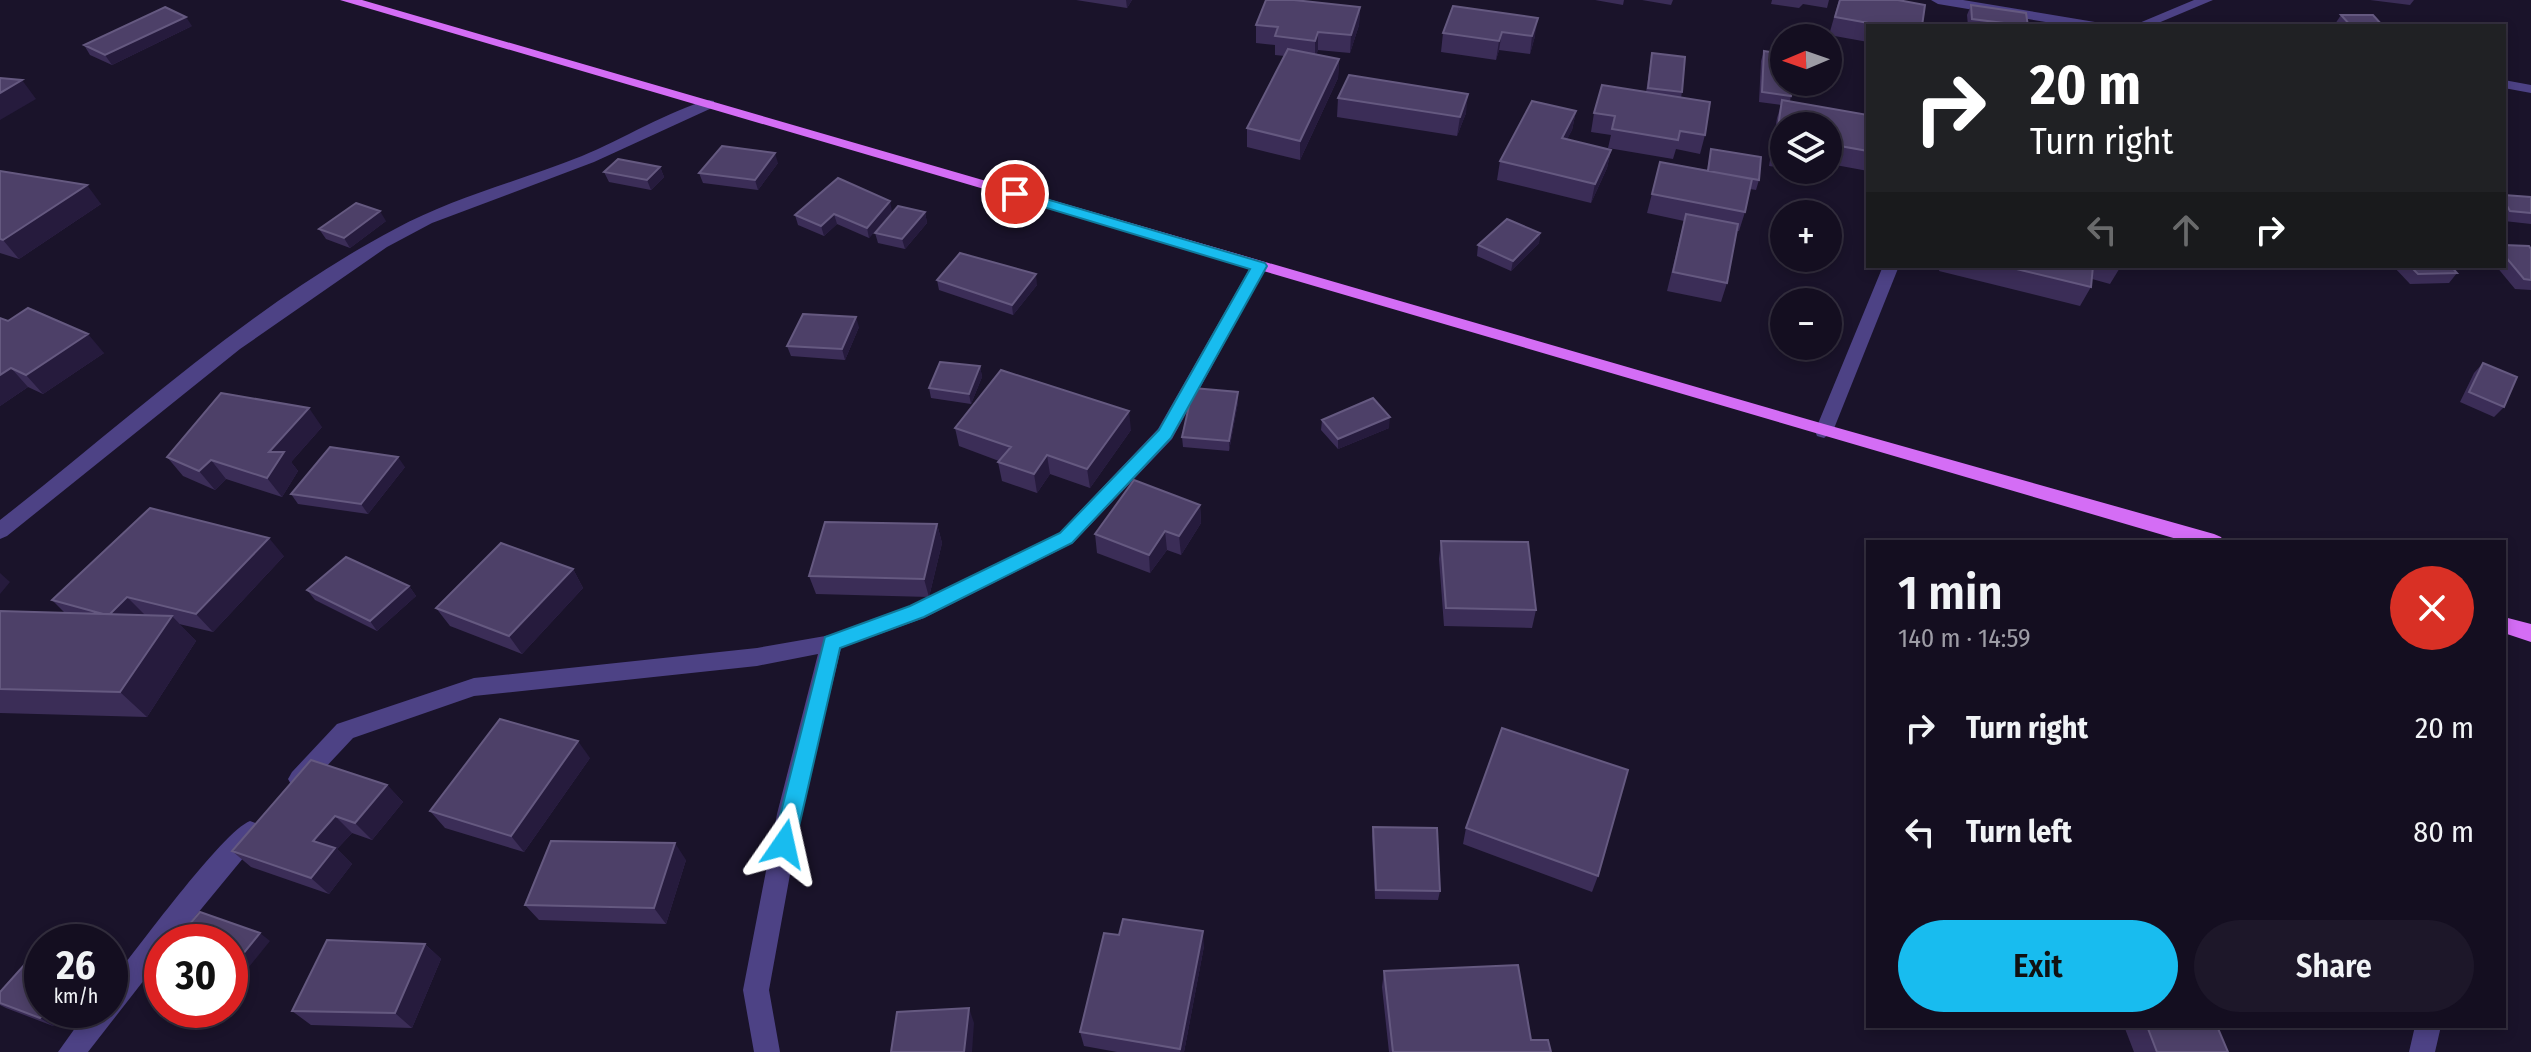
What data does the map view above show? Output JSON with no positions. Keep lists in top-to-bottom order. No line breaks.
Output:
{"north":"left","page":{"map_buttons":["+","−"],"turn":["20 m","Turn right"],"heading":["1 min","140 m · 14:59"],"list":[{"name":"Turn right","value":"20 m"},{"name":"Turn left","value":"80 m"}],"buttons":["Exit","Share"],"speed":"26 km/h","limit":"30"}}
